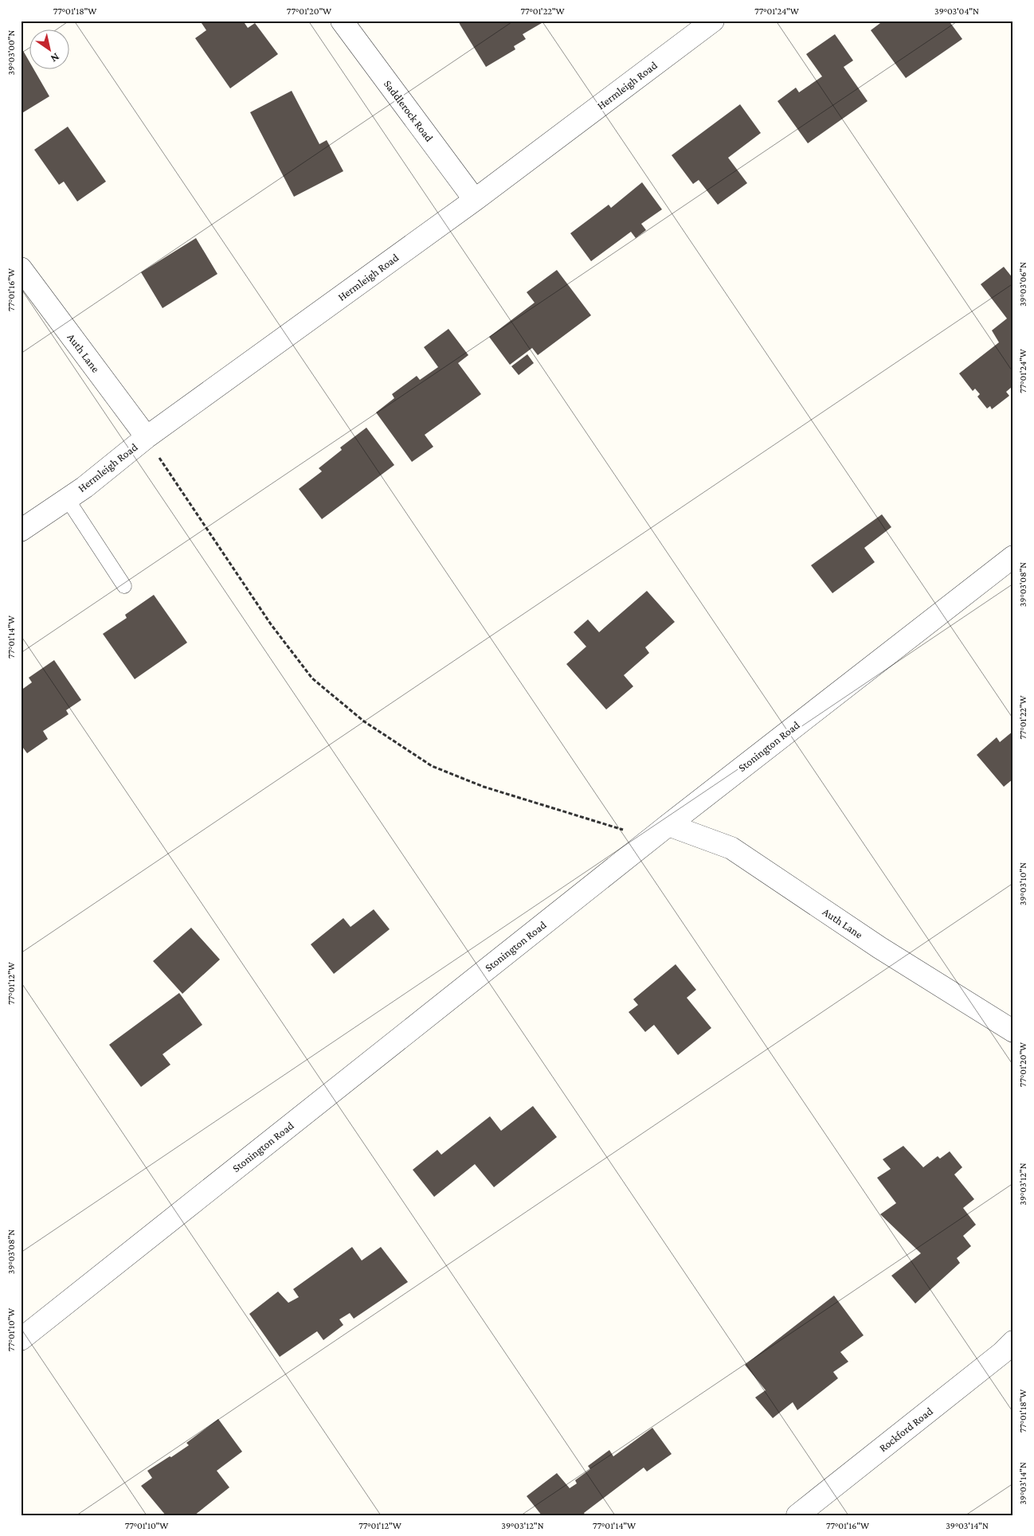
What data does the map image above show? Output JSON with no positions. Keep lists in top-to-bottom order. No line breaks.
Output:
{"streets":{"street":["Hermleigh Road","Saddlerock Road","Auth Lane","Stonington Road","Rockford Road"]},"crossings":[["Hermleigh Road","Saddlerock Road"],["Hermleigh Road","Auth Lane"],["Auth Lane","Stonington Road"]],"north":"bottom right","coordinates":["77°01'18\"W","77°01'20\"W","77°01'22\"W","77°01'24\"W","39°03'04\"N","39°03'00\"N","39°03'06\"N","77°01'16\"W","39°03'08\"N","77°01'14\"W","39°03'10\"N","77°01'12\"W","39°03'12\"N","77°01'10\"W","39°03'14\"N"]}
